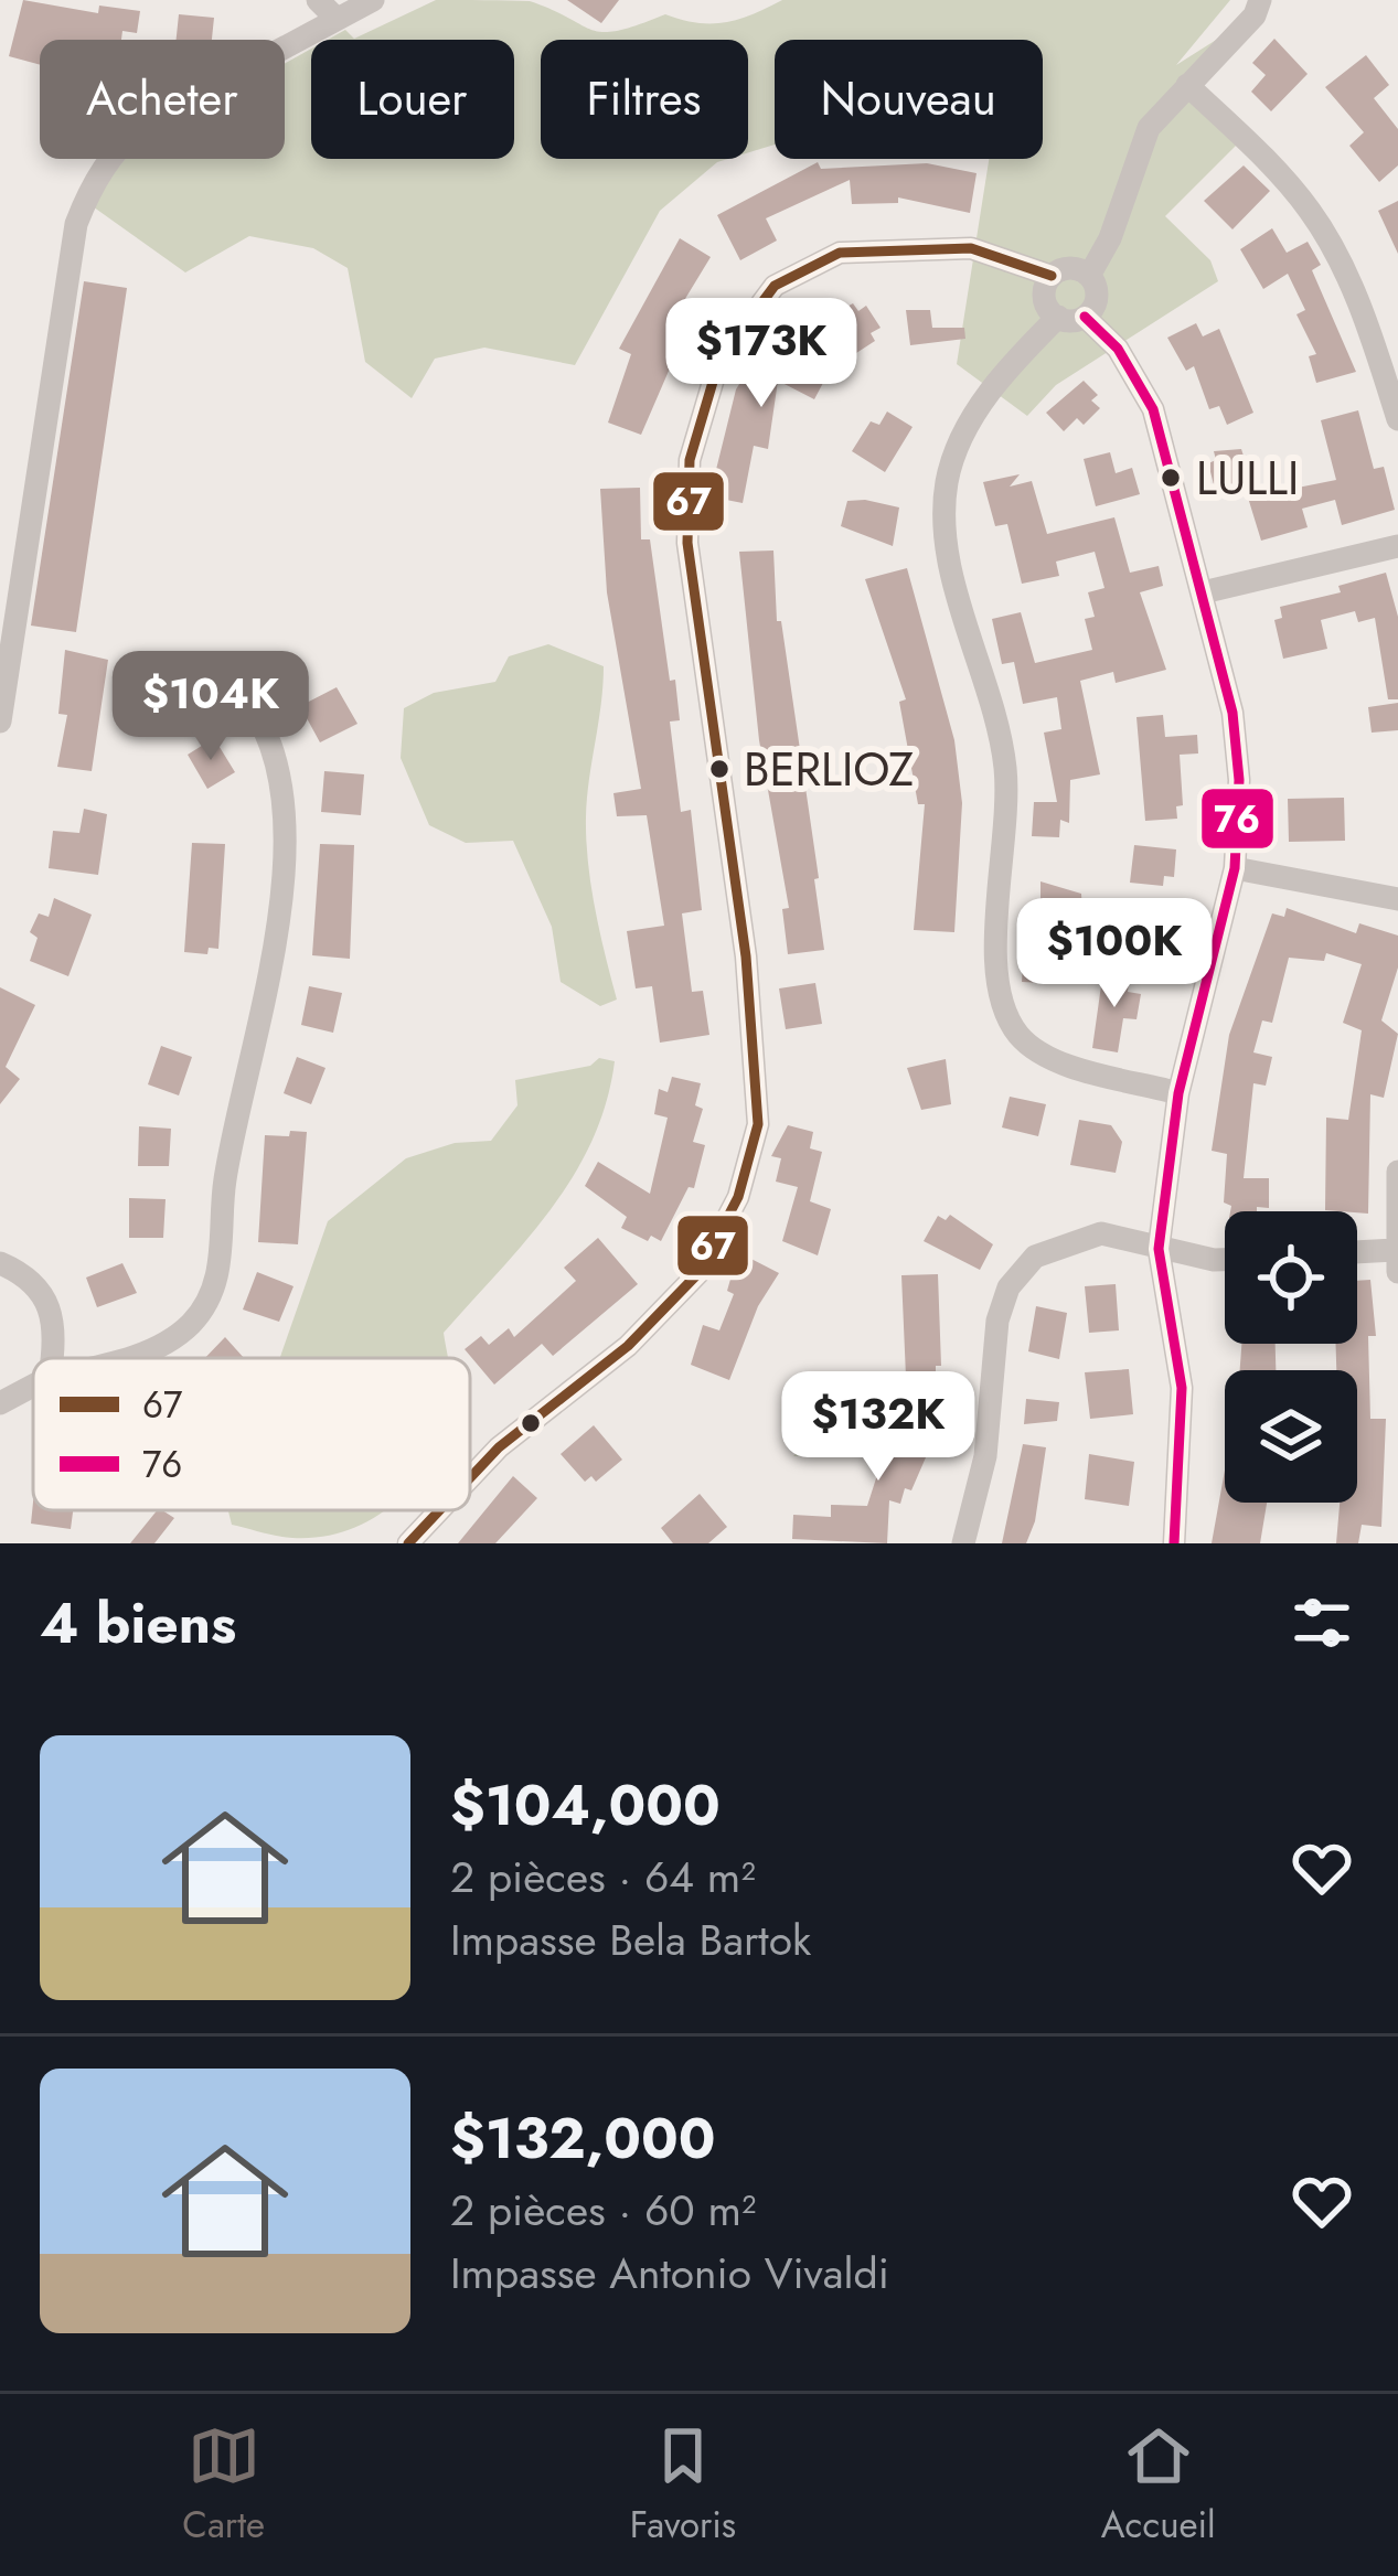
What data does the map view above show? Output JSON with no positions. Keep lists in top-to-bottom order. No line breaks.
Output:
{"places":["LULLI","BERLIOZ"],"lines":["transit line 67","transit line 76"],"legend":["67","76"],"page":{"chip":["Acheter","Louer","Filtres","Nouveau"],"price":["$173K","$104K","$100K","$132K"],"heading":"4 biens","list":[{"name":"$104,000","note":"2 pièces · 64 m² · Impasse Bela Bartok"},{"name":"$132,000","note":"2 pièces · 60 m² · Impasse Antonio Vivaldi"}],"tabs":["Carte","Favoris","Accueil"]}}
